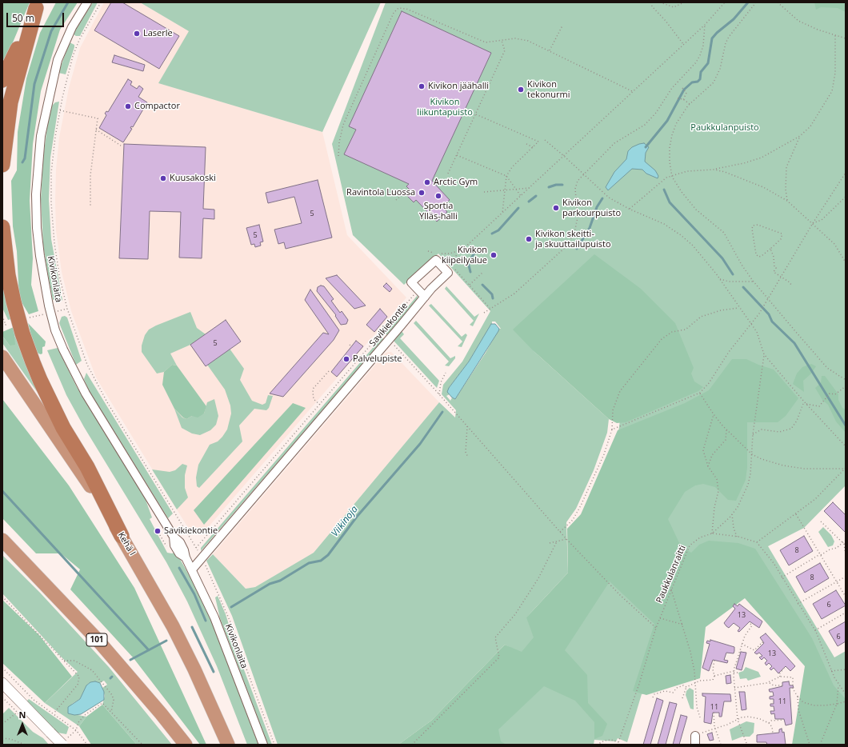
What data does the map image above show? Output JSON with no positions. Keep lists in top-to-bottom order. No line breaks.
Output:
{"streets":{"highway":["Kehä I","101"],"street":["Kivikonlaita","Savikiekontie"],"path":["Paukkulanraitti"]},"crossings":[["Kivikonlaita","Savikiekontie"]],"water":["Viikinoja"],"parks":["Kivikon liikuntapuisto","Paukkulanpuisto"],"places":["Laserle","Kivikon jäähalli","Kivikon tekonurmi","Compactor","Kuusakoski","Arctic Gym","Ravintola Luossa","Sportia Ylläs-halli","Kivikon parkourpuisto","Kivikon skeitti- ja skuuttailupuisto","Kivikon kiipeilyalue","Palvelupiste","Savikiekontie"],"house_numbers":["5","5","5","8","8","6","13","6","13","11","11"],"scale_bar":"50 m","north":"top"}
